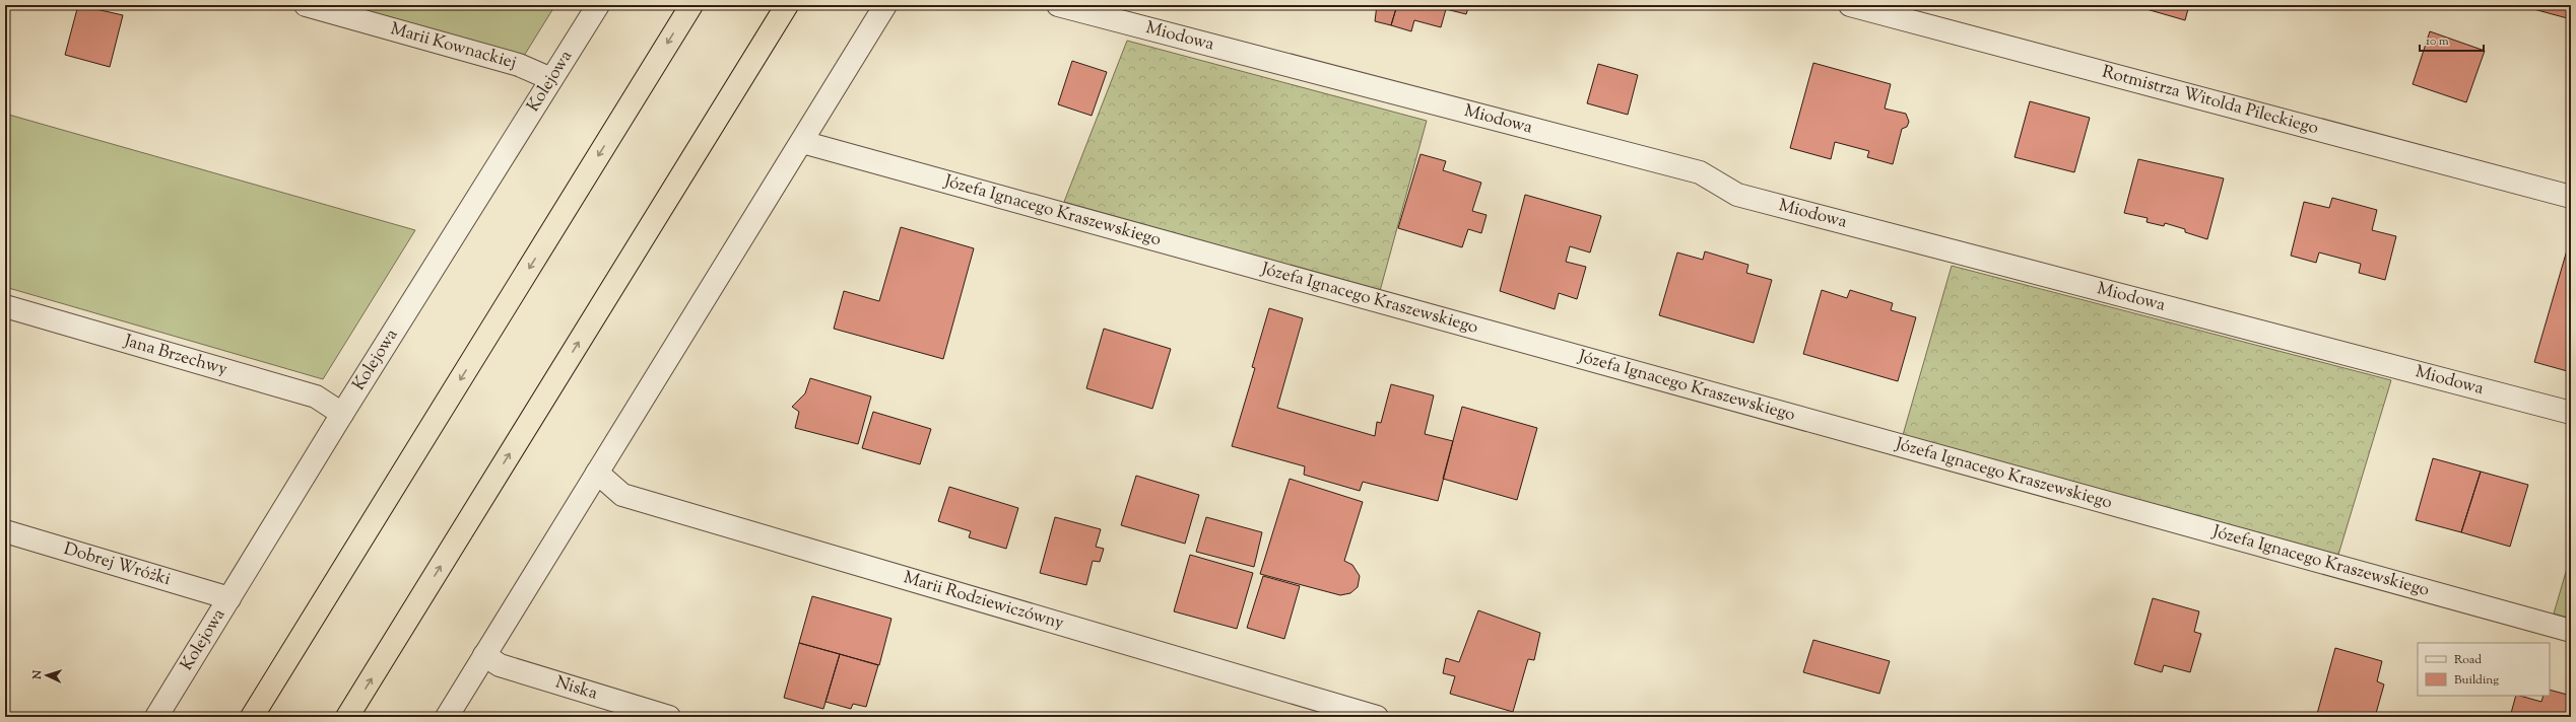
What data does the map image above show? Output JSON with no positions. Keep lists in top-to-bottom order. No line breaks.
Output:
{"streets":{"street":["Miodowa","Marii Kownackiej","Kolejowa","Rotmistrza Witolda Pileckiego","Józefa Ignacego Kraszewskiego","Jana Brzechwy","Dobrej Wróżki","Marii Rodziewiczówny","Niska"]},"crossings":[["Marii Kownackiej","Kolejowa"],["Kolejowa","Jana Brzechwy"],["Kolejowa","Dobrej Wróżki"]],"legend":["Road","Building"],"scale_bar":"10 m","north":"left"}
